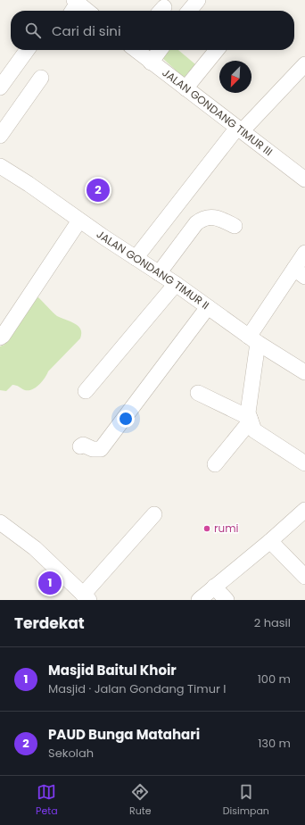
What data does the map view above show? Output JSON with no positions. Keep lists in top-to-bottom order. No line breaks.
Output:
{"streets":{"street":["JALAN GONDANG TIMUR III","JALAN GONDANG TIMUR II"]},"places":["rumi"],"north":"bottom left","page":{"search":"Cari di sini","pins":["2","1"],"heading":["Terdekat","2 hasil"],"list":[{"mark":"1","name":"Masjid Baitul Khoir","note":"Masjid · Jalan Gondang Timur I","value":"100 m"},{"mark":"2","name":"PAUD Bunga Matahari","note":"Sekolah","value":"130 m"}],"nav":["Peta","Rute","Disimpan"]}}
